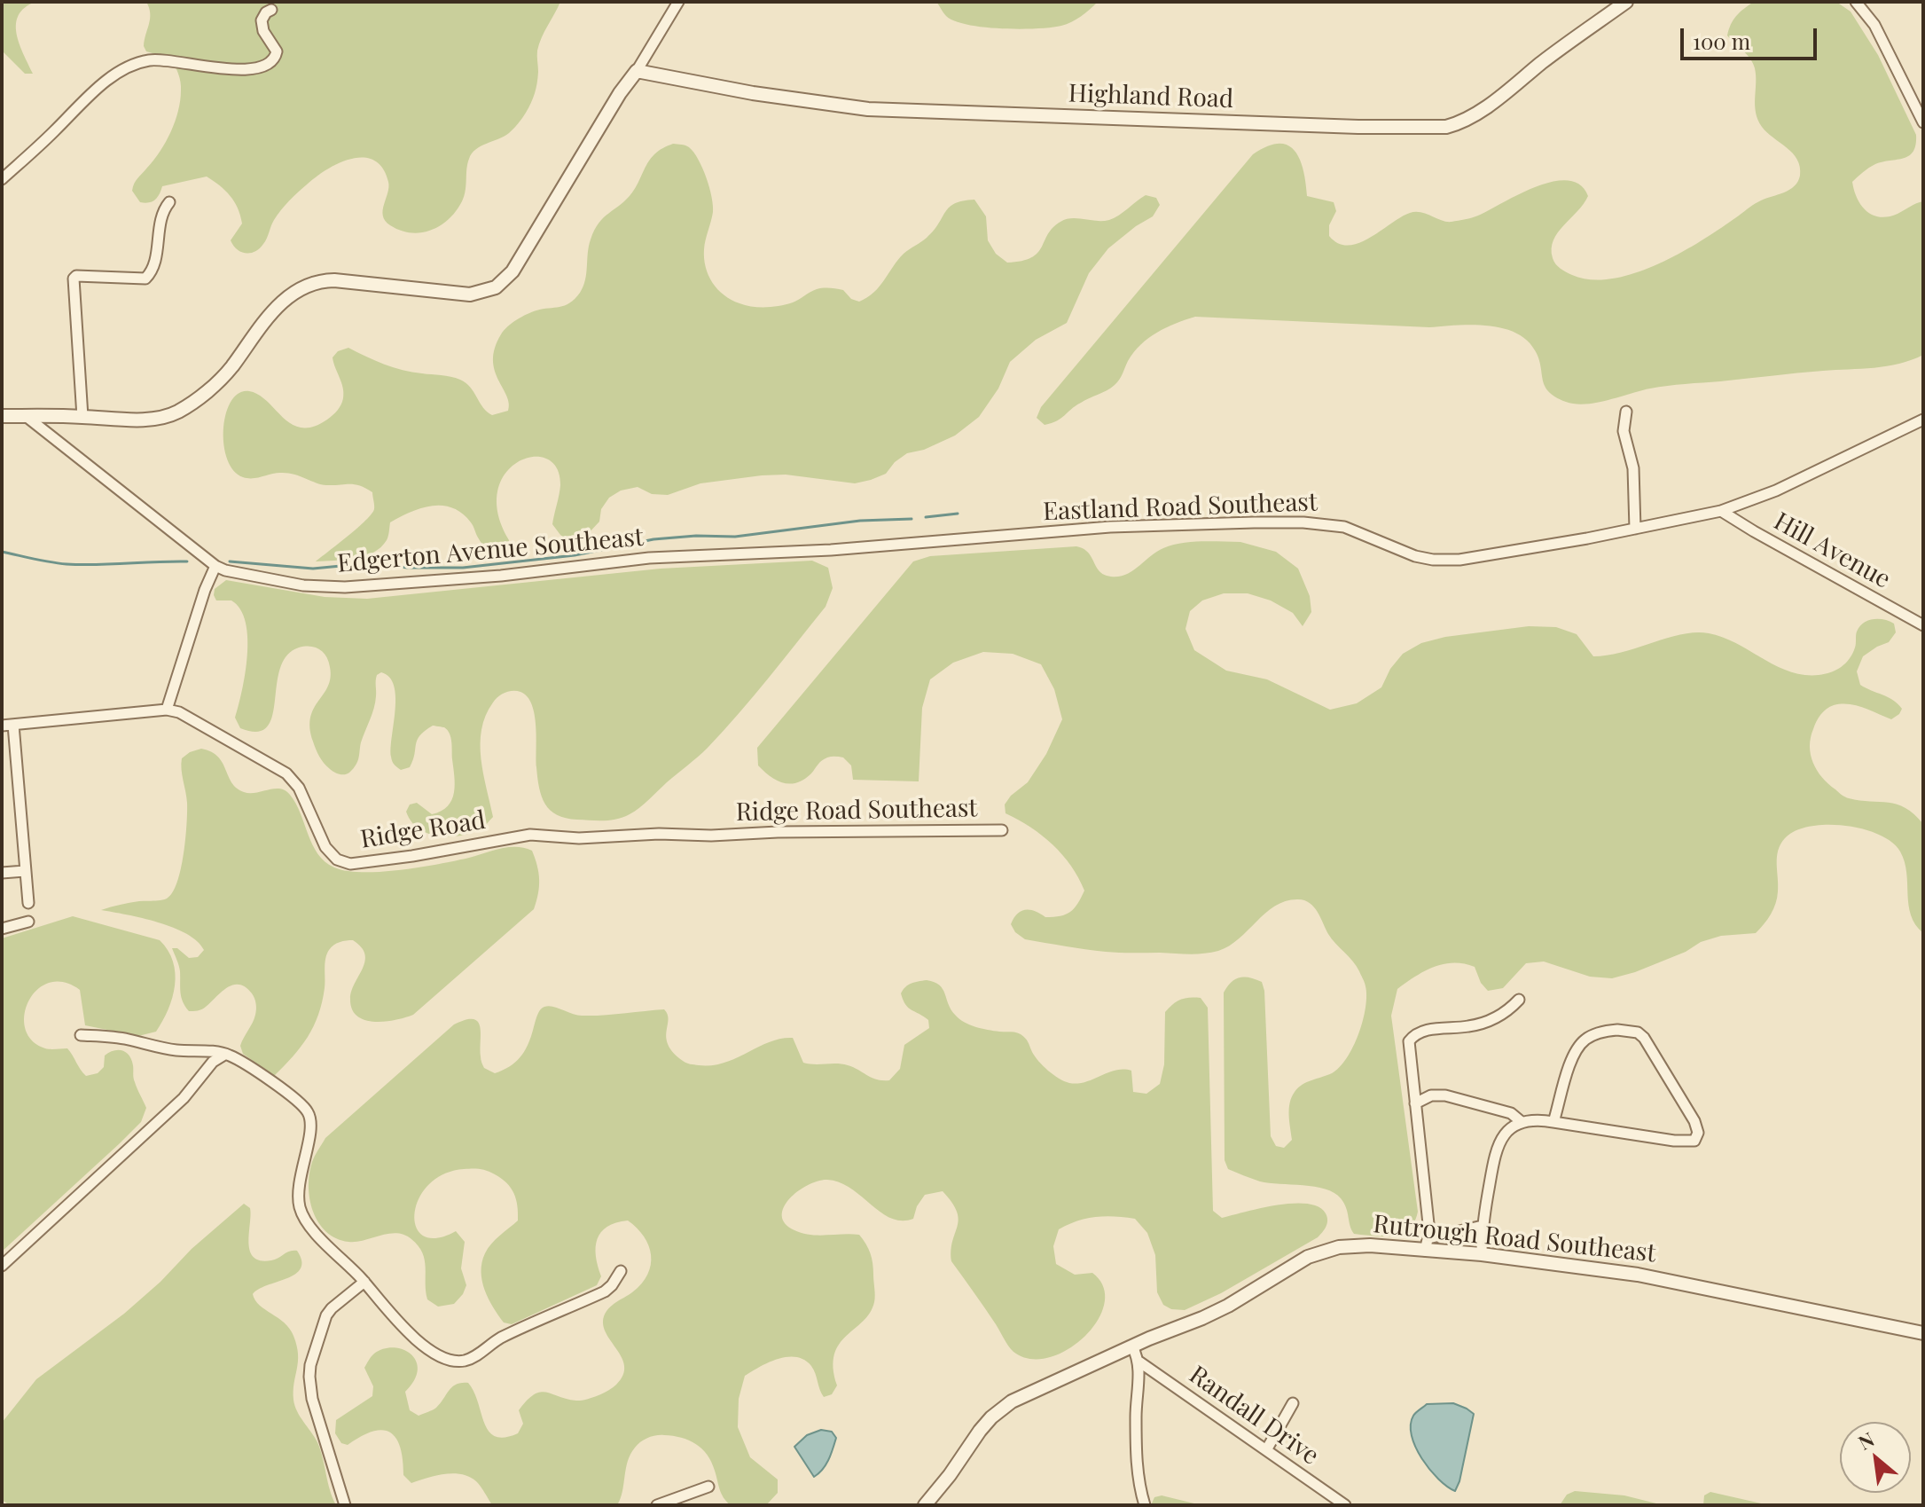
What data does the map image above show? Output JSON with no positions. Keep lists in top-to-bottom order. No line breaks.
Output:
{"streets":{"street":["Highland Road","Eastland Road Southeast","Edgerton Avenue Southeast","Hill Avenue","Ridge Road Southeast","Ridge Road","Rutrough Road Southeast","Randall Drive"]},"crossings":[["Eastland Road Southeast","Edgerton Avenue Southeast"],["Eastland Road Southeast","Hill Avenue"],["Ridge Road Southeast","Ridge Road"]],"scale_bar":"100 m","north":"top left"}
